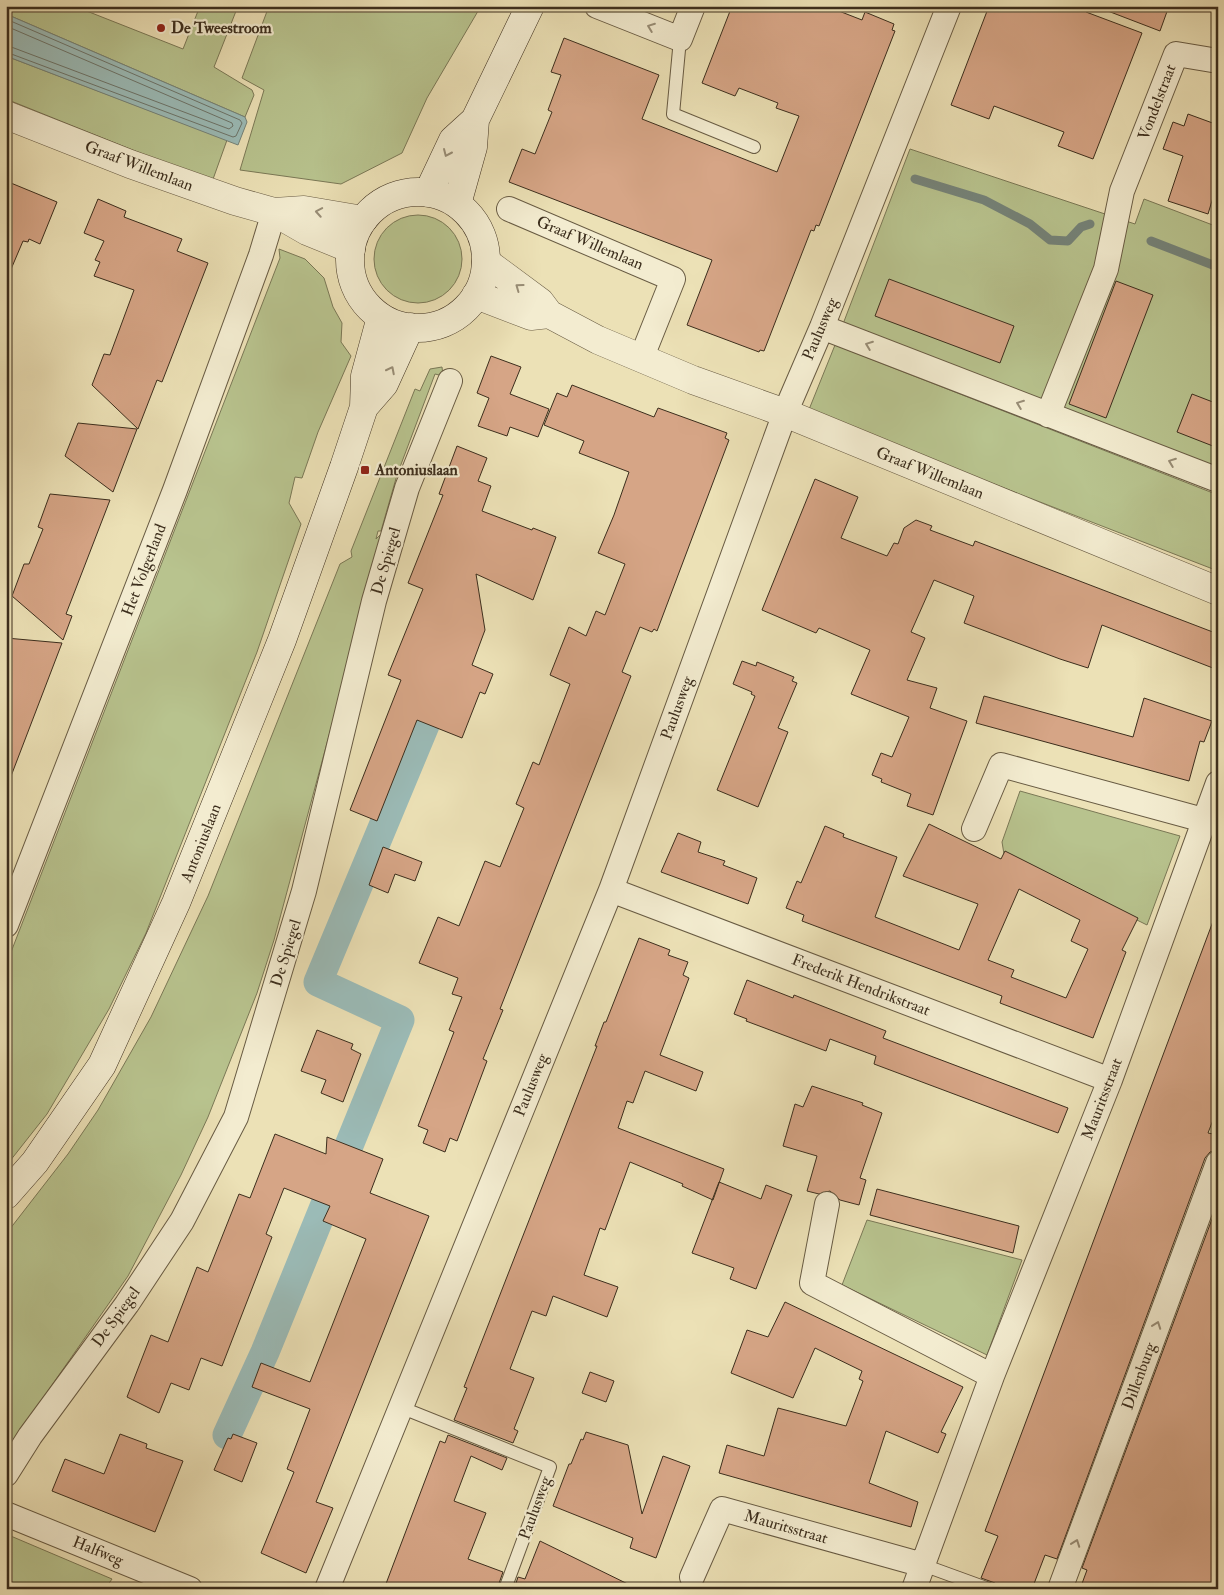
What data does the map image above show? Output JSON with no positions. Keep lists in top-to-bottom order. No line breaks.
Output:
{"streets":{"main road":["Graaf Willemlaan","Antoniuslaan"],"street":["Vondelstraat","Paulusweg","De Spiegel","Het Volgerland","Frederik Hendrikstraat","Mauritsstraat","Dillenburg","Halfweg"]},"crossings":[["Graaf Willemlaan","Paulusweg"],["Graaf Willemlaan","Het Volgerland"],["Graaf Willemlaan","Antoniuslaan"],["Paulusweg","Frederik Hendrikstraat"],["Frederik Hendrikstraat","Mauritsstraat"]],"one_way":["Dillenburg"],"places":{"other":["De Tweestroom"],"transit":["Antoniuslaan"]}}
